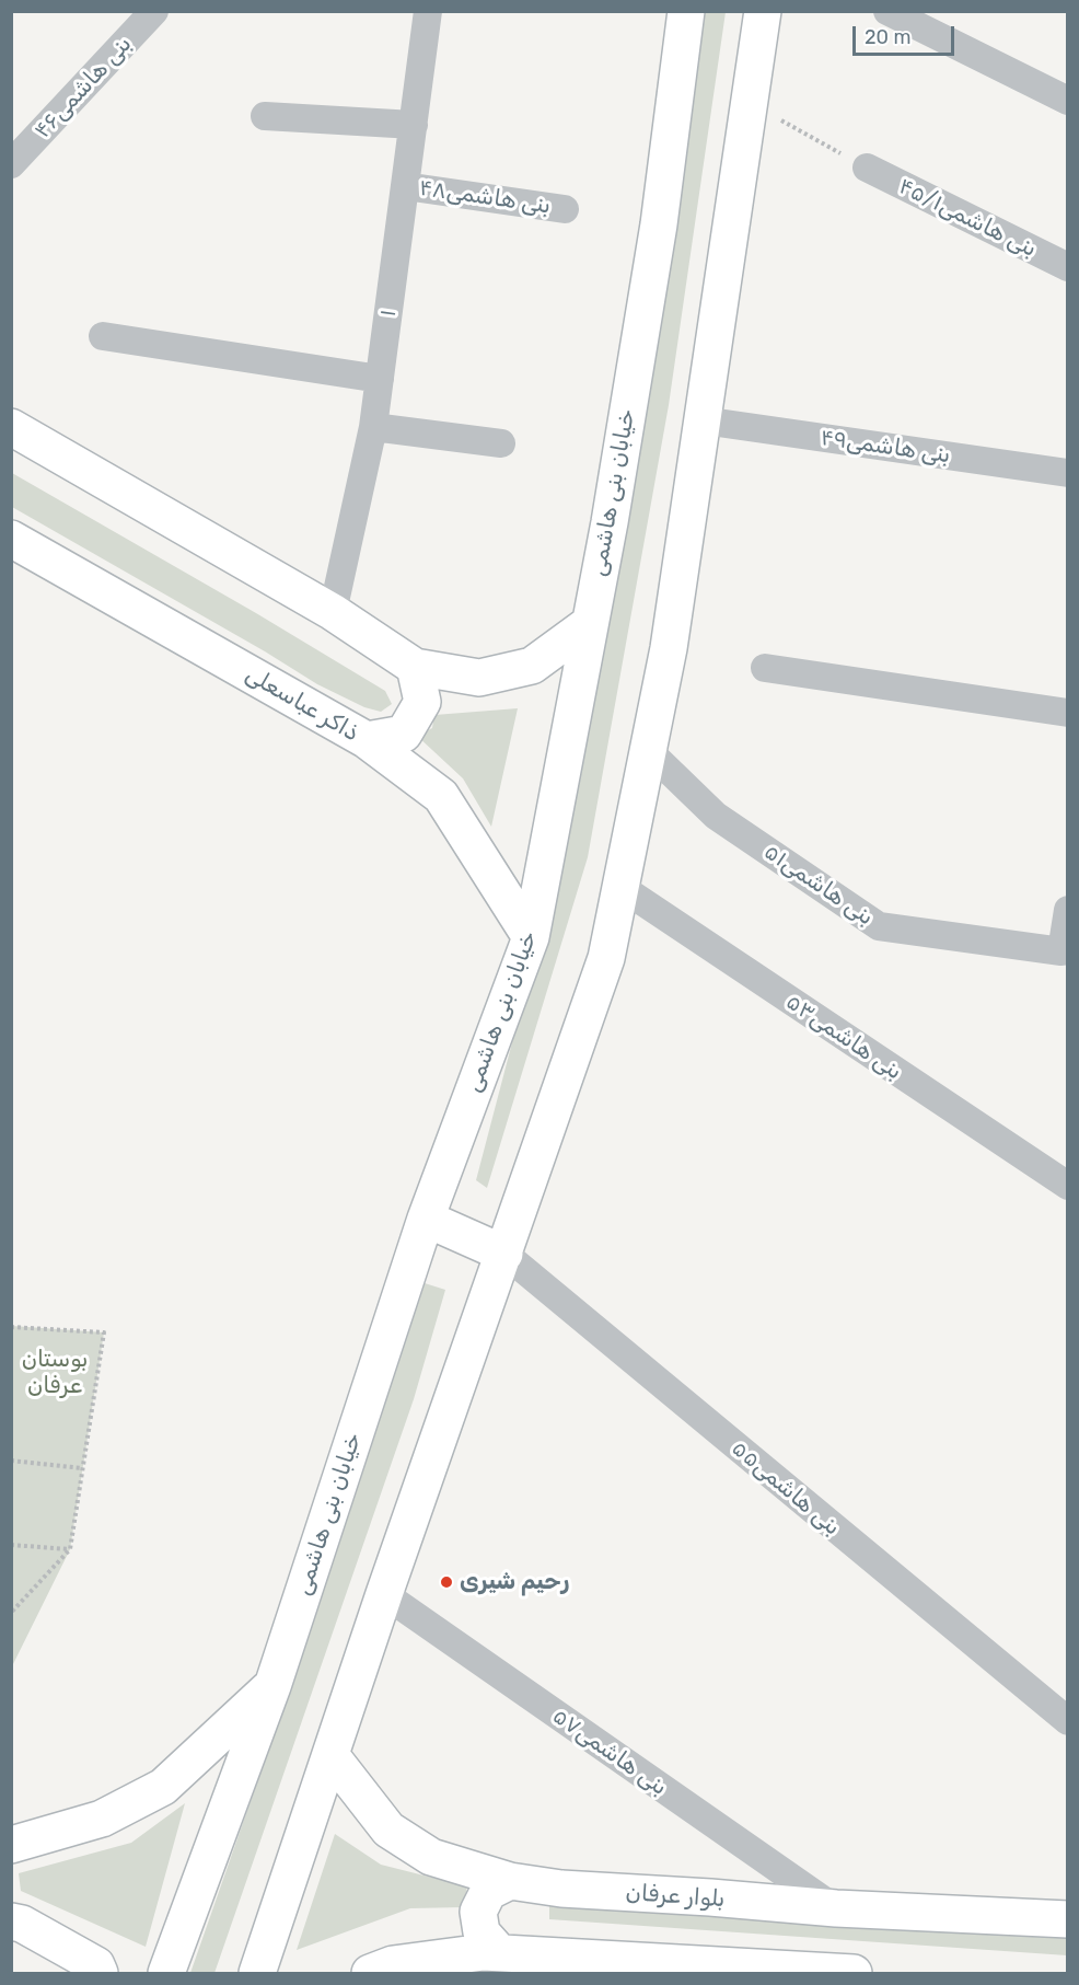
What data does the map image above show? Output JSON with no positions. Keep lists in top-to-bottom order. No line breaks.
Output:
{"streets":{"main road":["خیابان بنی هاشمی","ذاکر عباسعلی","بلوار عرفان"],"street":["بنی هاشمی۴۶","۴۸بنی هاشمی","۴۵/۱بنی هاشمی","۱","بنی هاشمی۴۹","بنی هاشمی۵۱","بنی هاشمی۵۳","بنی هاشمی۵۵","بنی هاشمی۵۷"]},"crossings":[["۴۸بنی هاشمی","۱"],["خیابان بنی هاشمی","ذاکر عباسعلی"],["بنی هاشمی۵۷","بلوار عرفان"]],"parks":["بوستان عرفان"],"places":["رحیم شیری"],"scale_bar":"20 m"}
